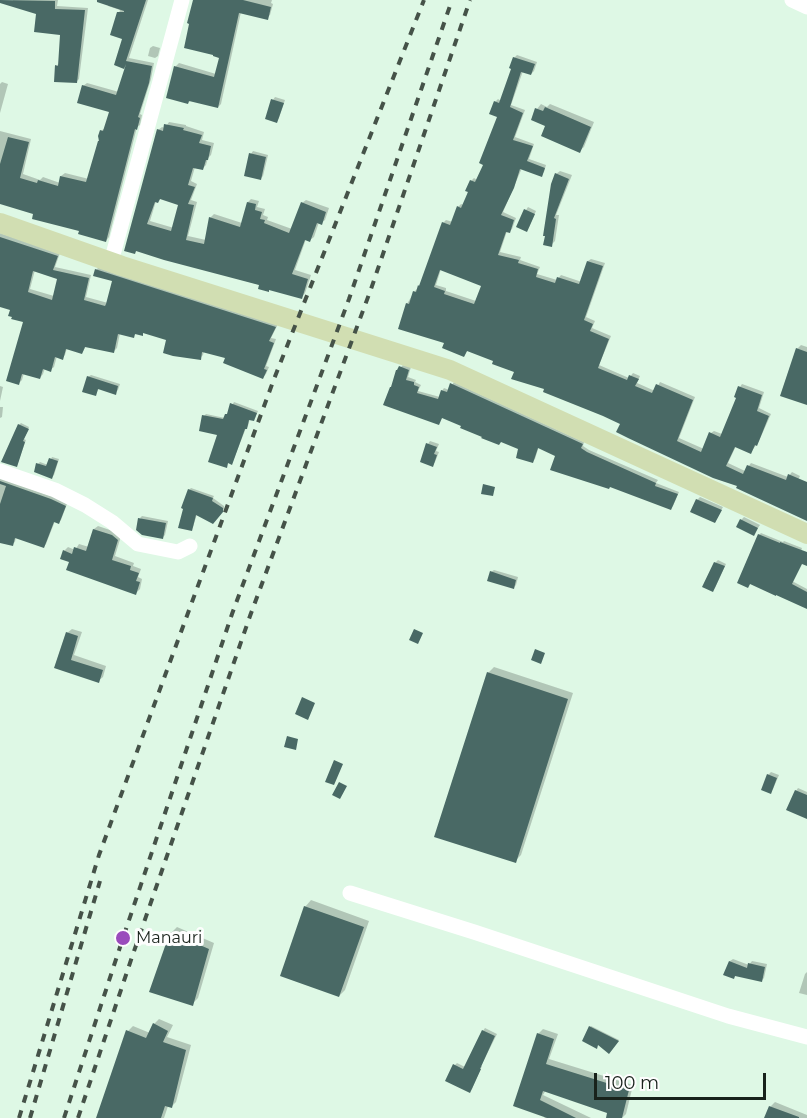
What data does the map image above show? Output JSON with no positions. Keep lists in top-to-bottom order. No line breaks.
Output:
{"places":["Manauri"],"scale_bar":"100 m"}
